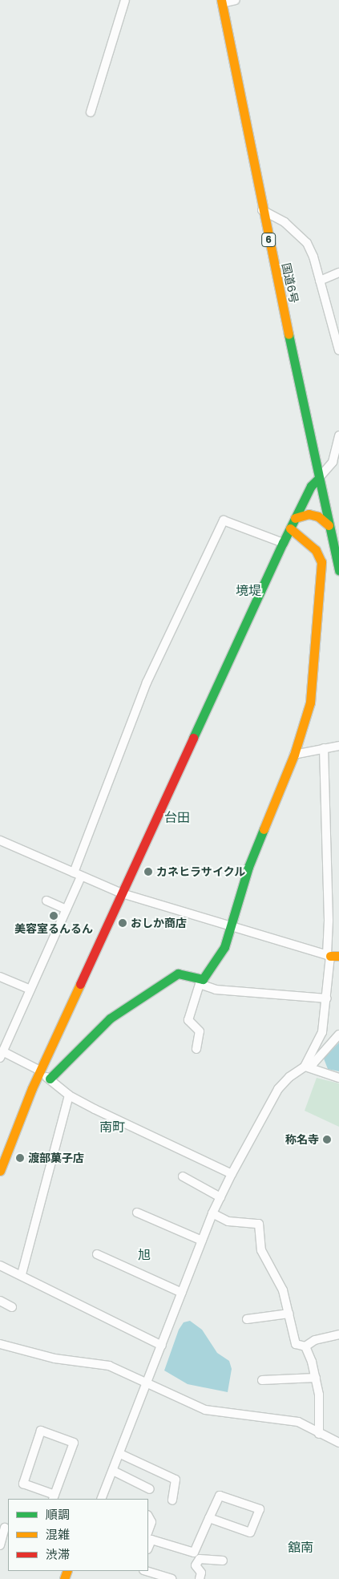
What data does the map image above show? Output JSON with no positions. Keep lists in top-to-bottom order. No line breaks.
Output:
{"streets":{"main road":["6","国道6号"]},"districts":["境堤","台田","南町","旭","舘南"],"places":["カネヒラサイクル","美容室るんるん","おしか商店","称名寺","渡部菓子店"],"legend":["順調","混雑","渋滞"]}
